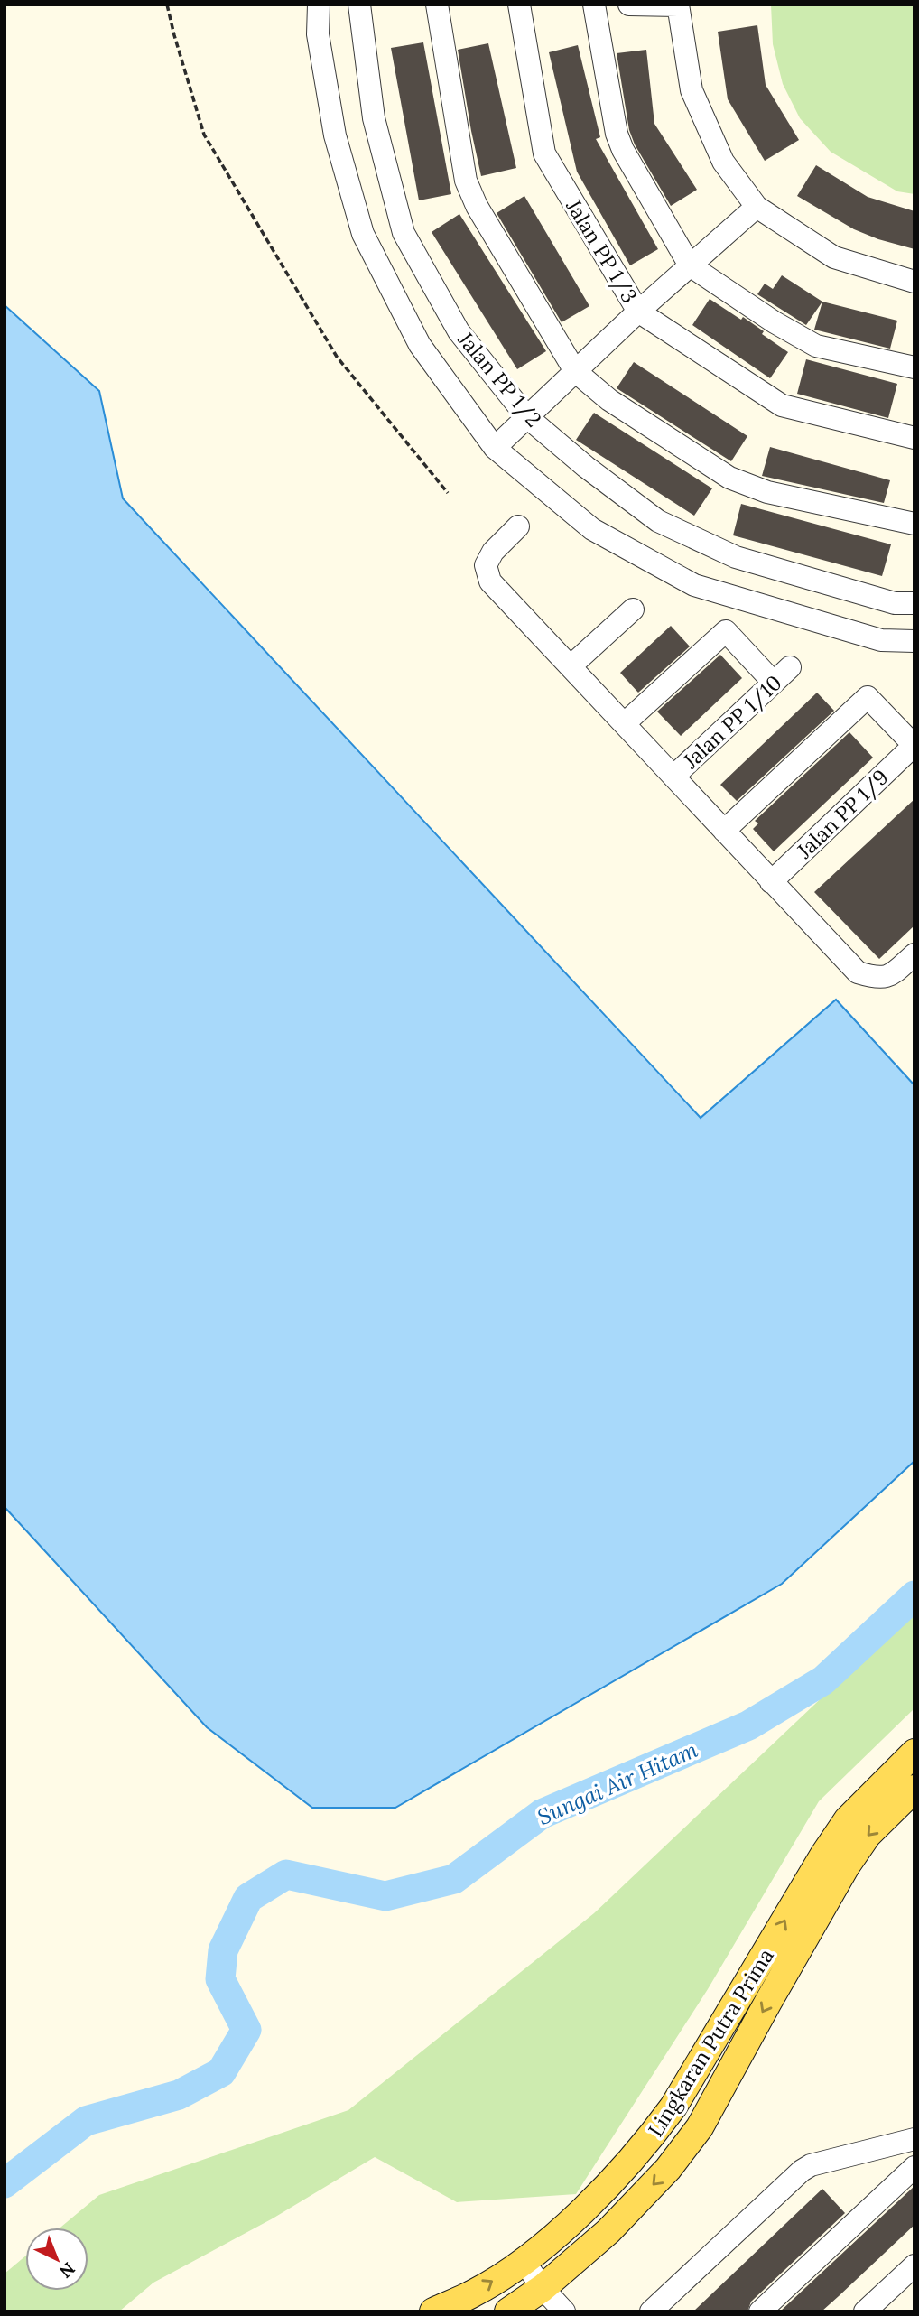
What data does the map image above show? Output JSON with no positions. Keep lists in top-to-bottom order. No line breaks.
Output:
{"streets":{"main road":["Lingkaran Putra Prima"],"street":["Jalan PP 1/3","Jalan PP 1/2","Jalan PP 1/10","Jalan PP 1/9"]},"water":["Sungai Air Hitam"],"north":"bottom right"}
